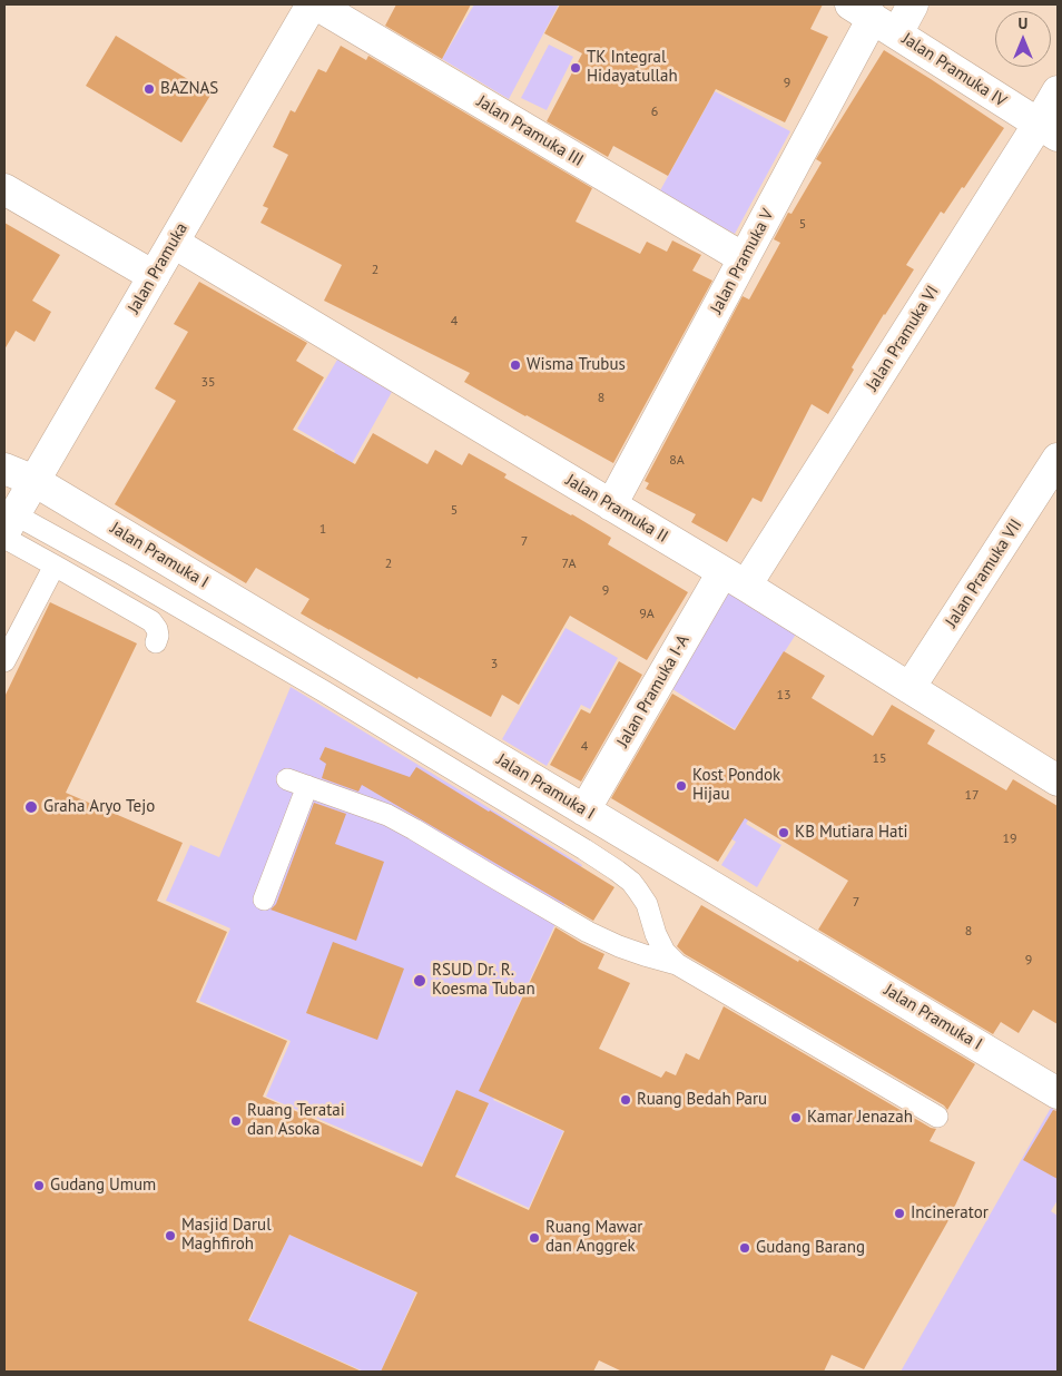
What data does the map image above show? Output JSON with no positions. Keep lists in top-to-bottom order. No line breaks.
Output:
{"streets":{"street":["Jalan Pramuka IV","Jalan Pramuka III","Jalan Pramuka V","Jalan Pramuka","Jalan Pramuka VI","Jalan Pramuka II","Jalan Pramuka I","Jalan Pramuka VII","Jalan Pramuka I-A"]},"crossings":[["Jalan Pramuka IV","Jalan Pramuka V"],["Jalan Pramuka IV","Jalan Pramuka VI"],["Jalan Pramuka III","Jalan Pramuka V"],["Jalan Pramuka V","Jalan Pramuka II"],["Jalan Pramuka","Jalan Pramuka II"],["Jalan Pramuka","Jalan Pramuka I"],["Jalan Pramuka VI","Jalan Pramuka II"],["Jalan Pramuka VI","Jalan Pramuka I-A"],["Jalan Pramuka II","Jalan Pramuka VII"],["Jalan Pramuka II","Jalan Pramuka I-A"],["Jalan Pramuka I","Jalan Pramuka I-A"]],"places":["TK Integral Hidayatullah","BAZNAS","Wisma Trubus","Kost Pondok Hijau","Graha Aryo Tejo","KB Mutiara Hati","RSUD Dr. R. Koesma Tuban","Ruang Bedah Paru","Kamar Jenazah","Ruang Teratai dan Asoka","Gudang Umum","Incinerator","Masjid Darul Maghfiroh","Ruang Mawar dan Anggrek","Gudang Barang"],"house_numbers":["9","6","5","2","4","35","8","8A","5","1","7","2","7A","9","9A","3","13","4","15","17","19","7","8","9"],"north":"top"}
